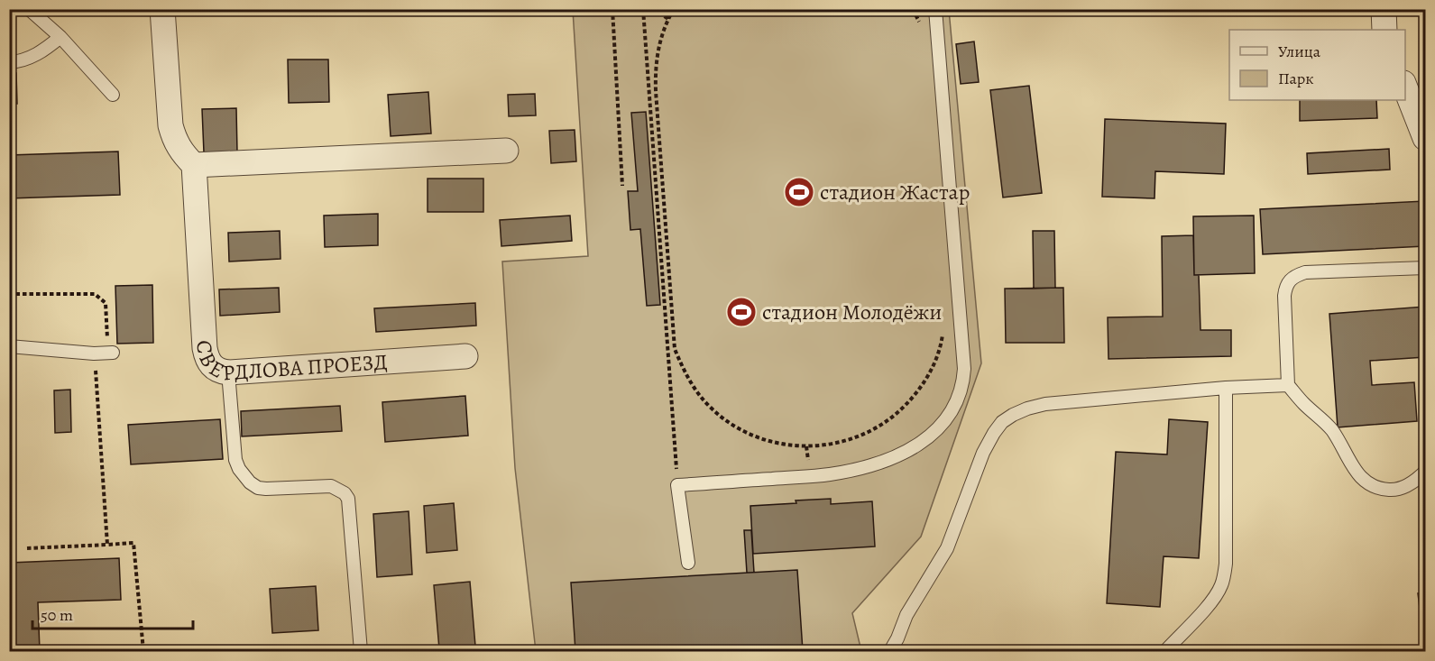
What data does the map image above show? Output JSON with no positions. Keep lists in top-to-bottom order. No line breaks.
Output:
{"streets":{"street":["СВЕРДЛОВА ПРОЕЗД"]},"places":{"sports":["стадион Жастар","стадион Молодёжи"]},"legend":["Улица","Парк"],"scale_bar":"50 m"}
